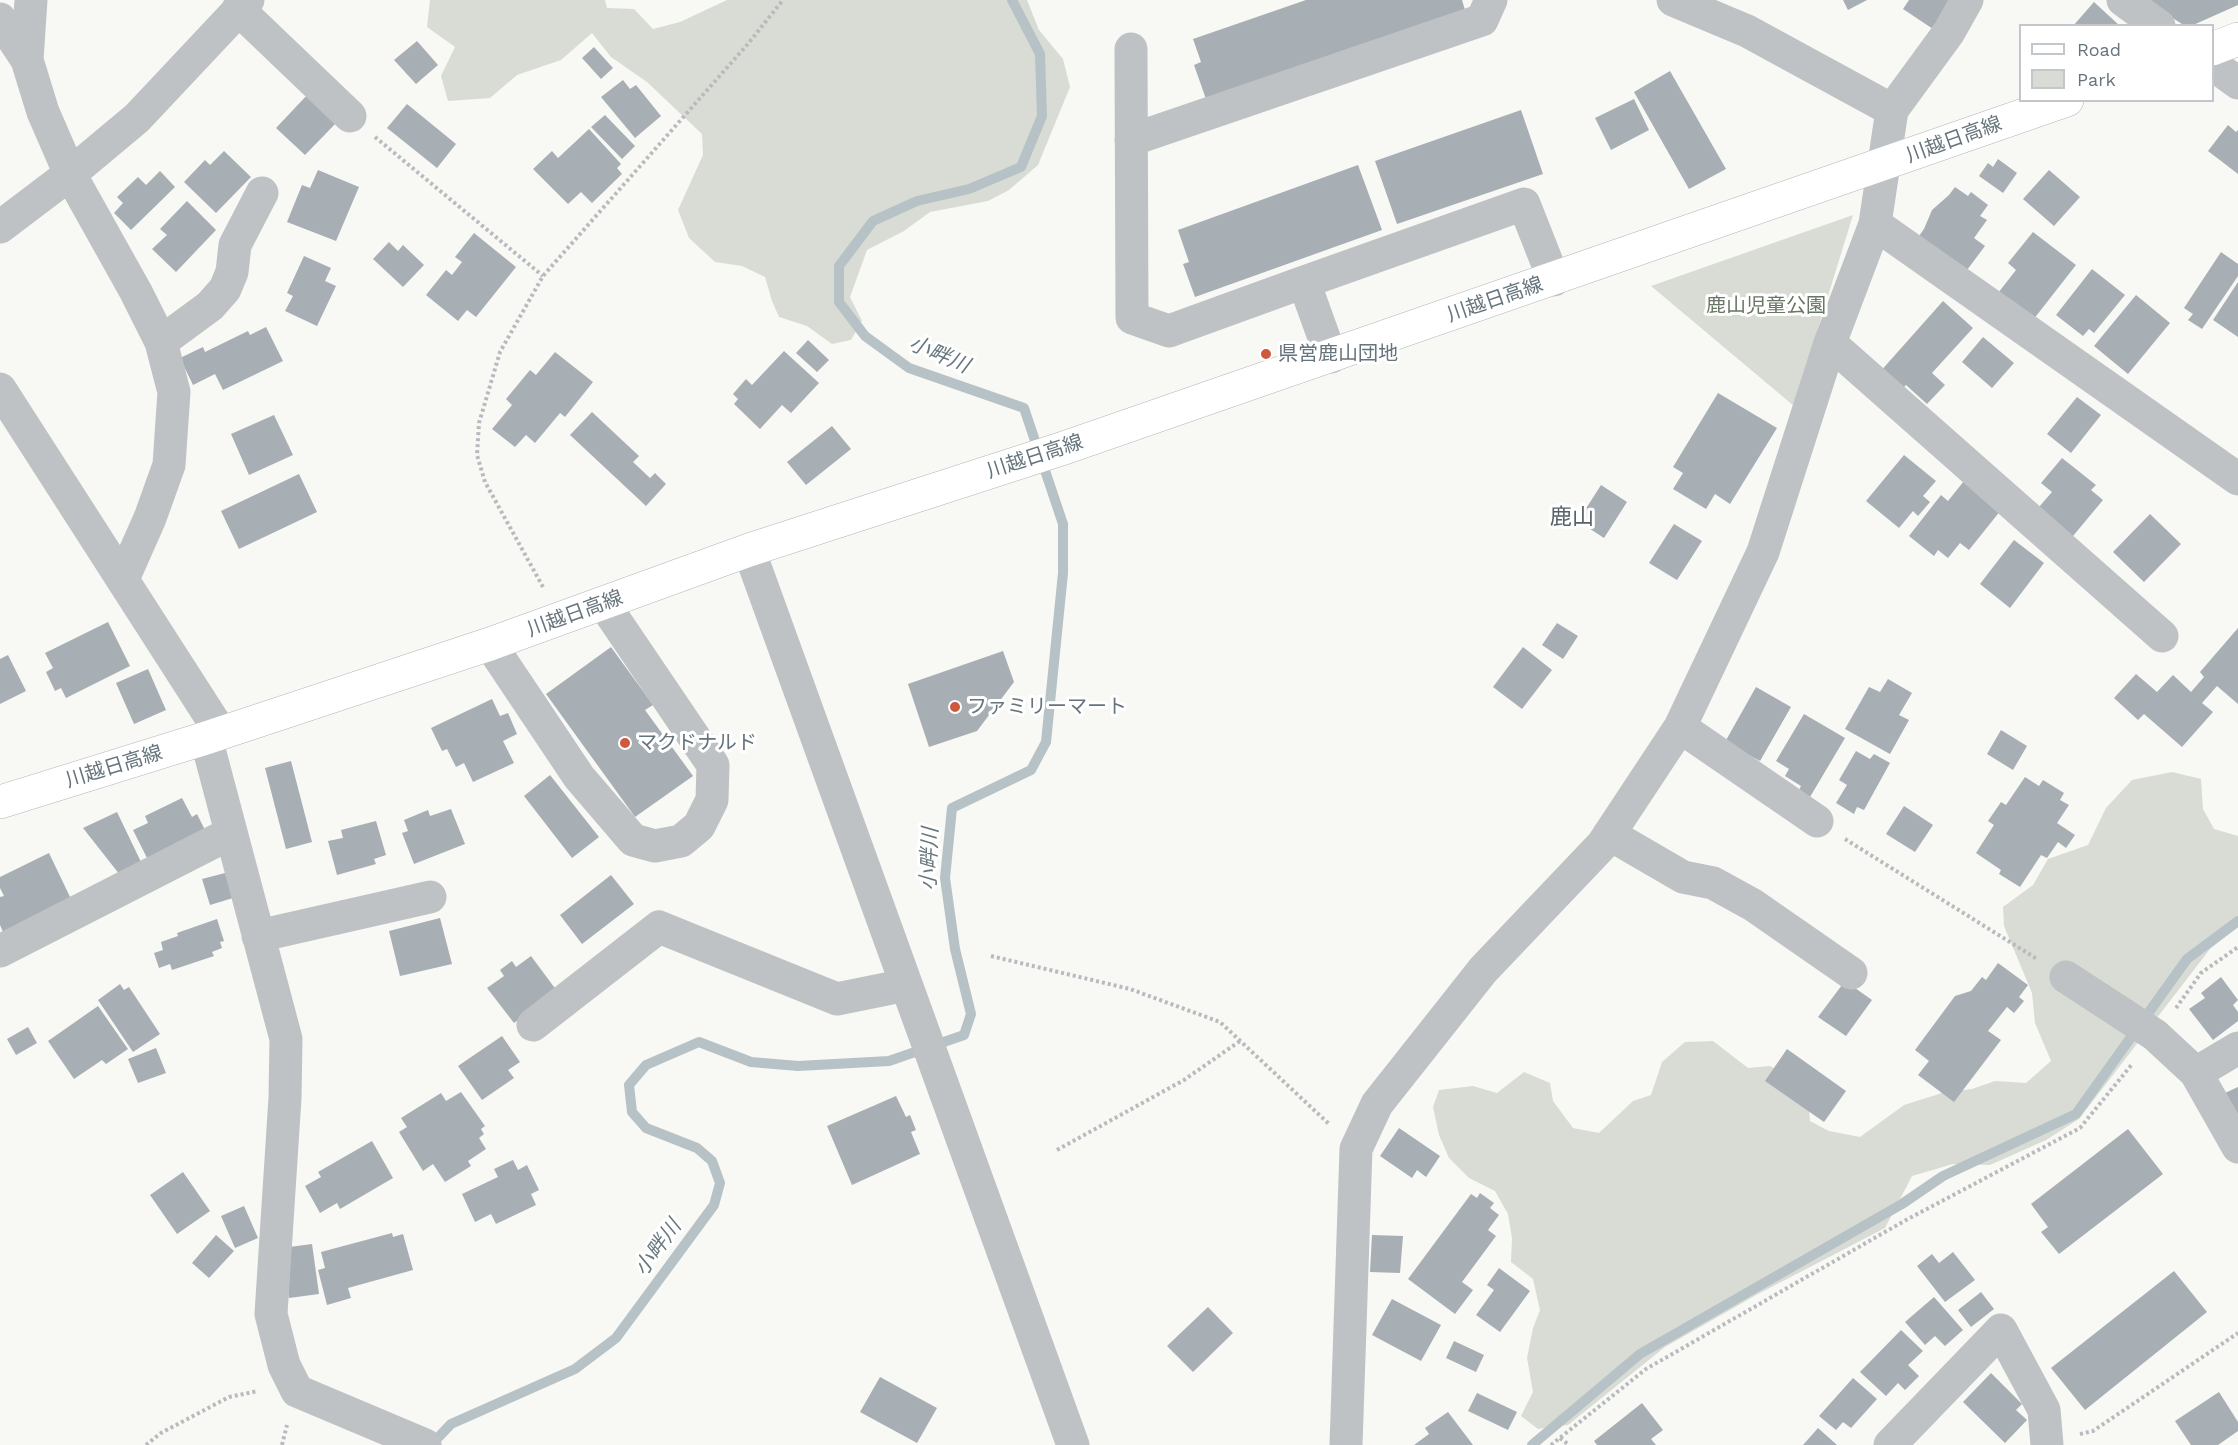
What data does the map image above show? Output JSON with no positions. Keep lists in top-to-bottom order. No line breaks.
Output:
{"streets":{"main road":["川越日高線"]},"districts":["鹿山"],"water":["小畔川"],"parks":["鹿山児童公園"],"places":["県営鹿山団地","ファミリーマート","マクドナルド"],"legend":["Road","Park"]}
